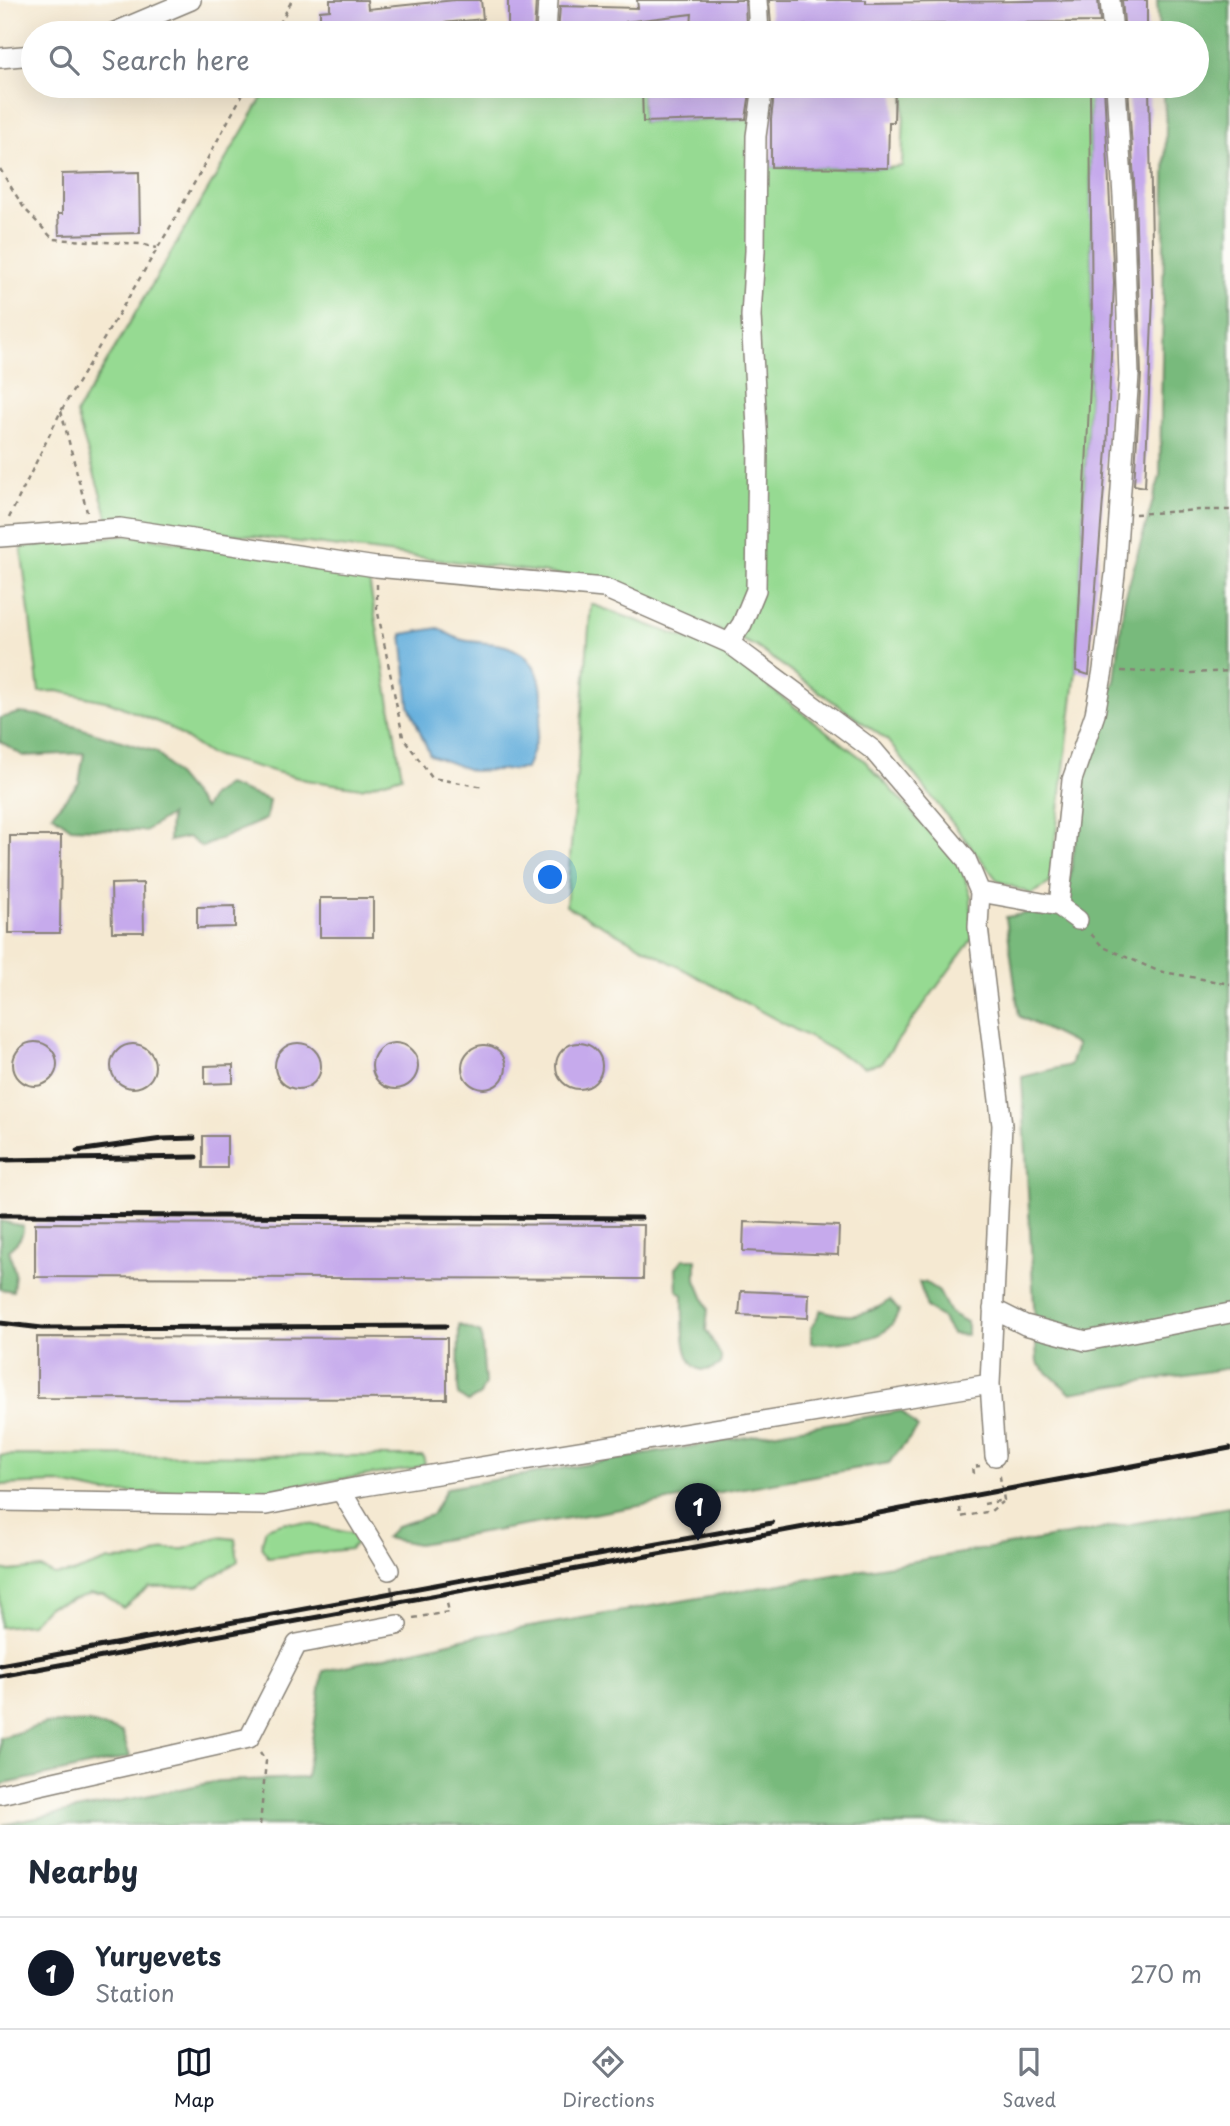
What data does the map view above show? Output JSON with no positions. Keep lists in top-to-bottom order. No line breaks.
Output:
{"page":{"search":"Search here","pins":"1","heading":"Nearby","list":[{"mark":"1","name":"Yuryevets","note":"Station","value":"270 m"}],"nav":["Map","Directions","Saved"]}}
